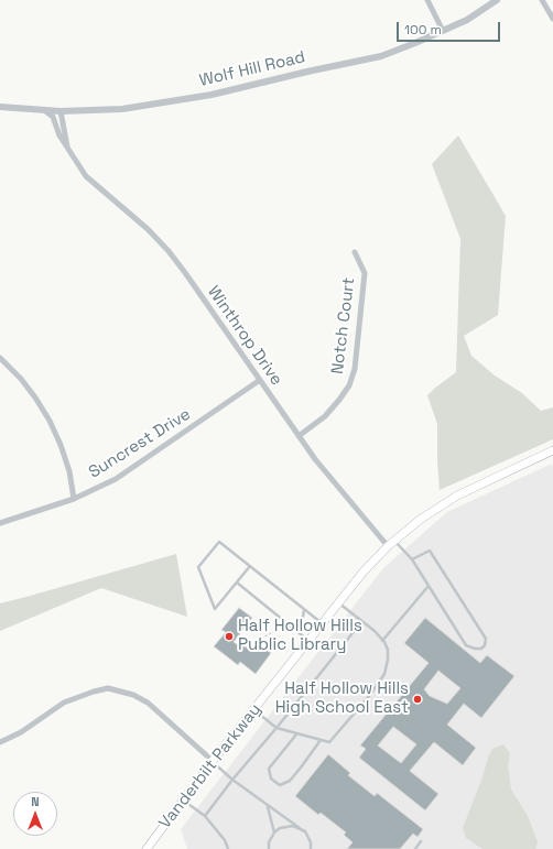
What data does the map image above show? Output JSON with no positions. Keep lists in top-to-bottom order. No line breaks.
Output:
{"streets":{"main road":["Vanderbilt Parkway"],"street":["Wolf Hill Road","Notch Court","Winthrop Drive","Suncrest Drive"]},"crossings":[["Wolf Hill Road","Winthrop Drive"],["Notch Court","Winthrop Drive"],["Winthrop Drive","Suncrest Drive"],["Winthrop Drive","Vanderbilt Parkway"]],"places":["Half Hollow Hills Public Library","Half Hollow Hills High School East"],"scale_bar":"100 m","north":"top"}
